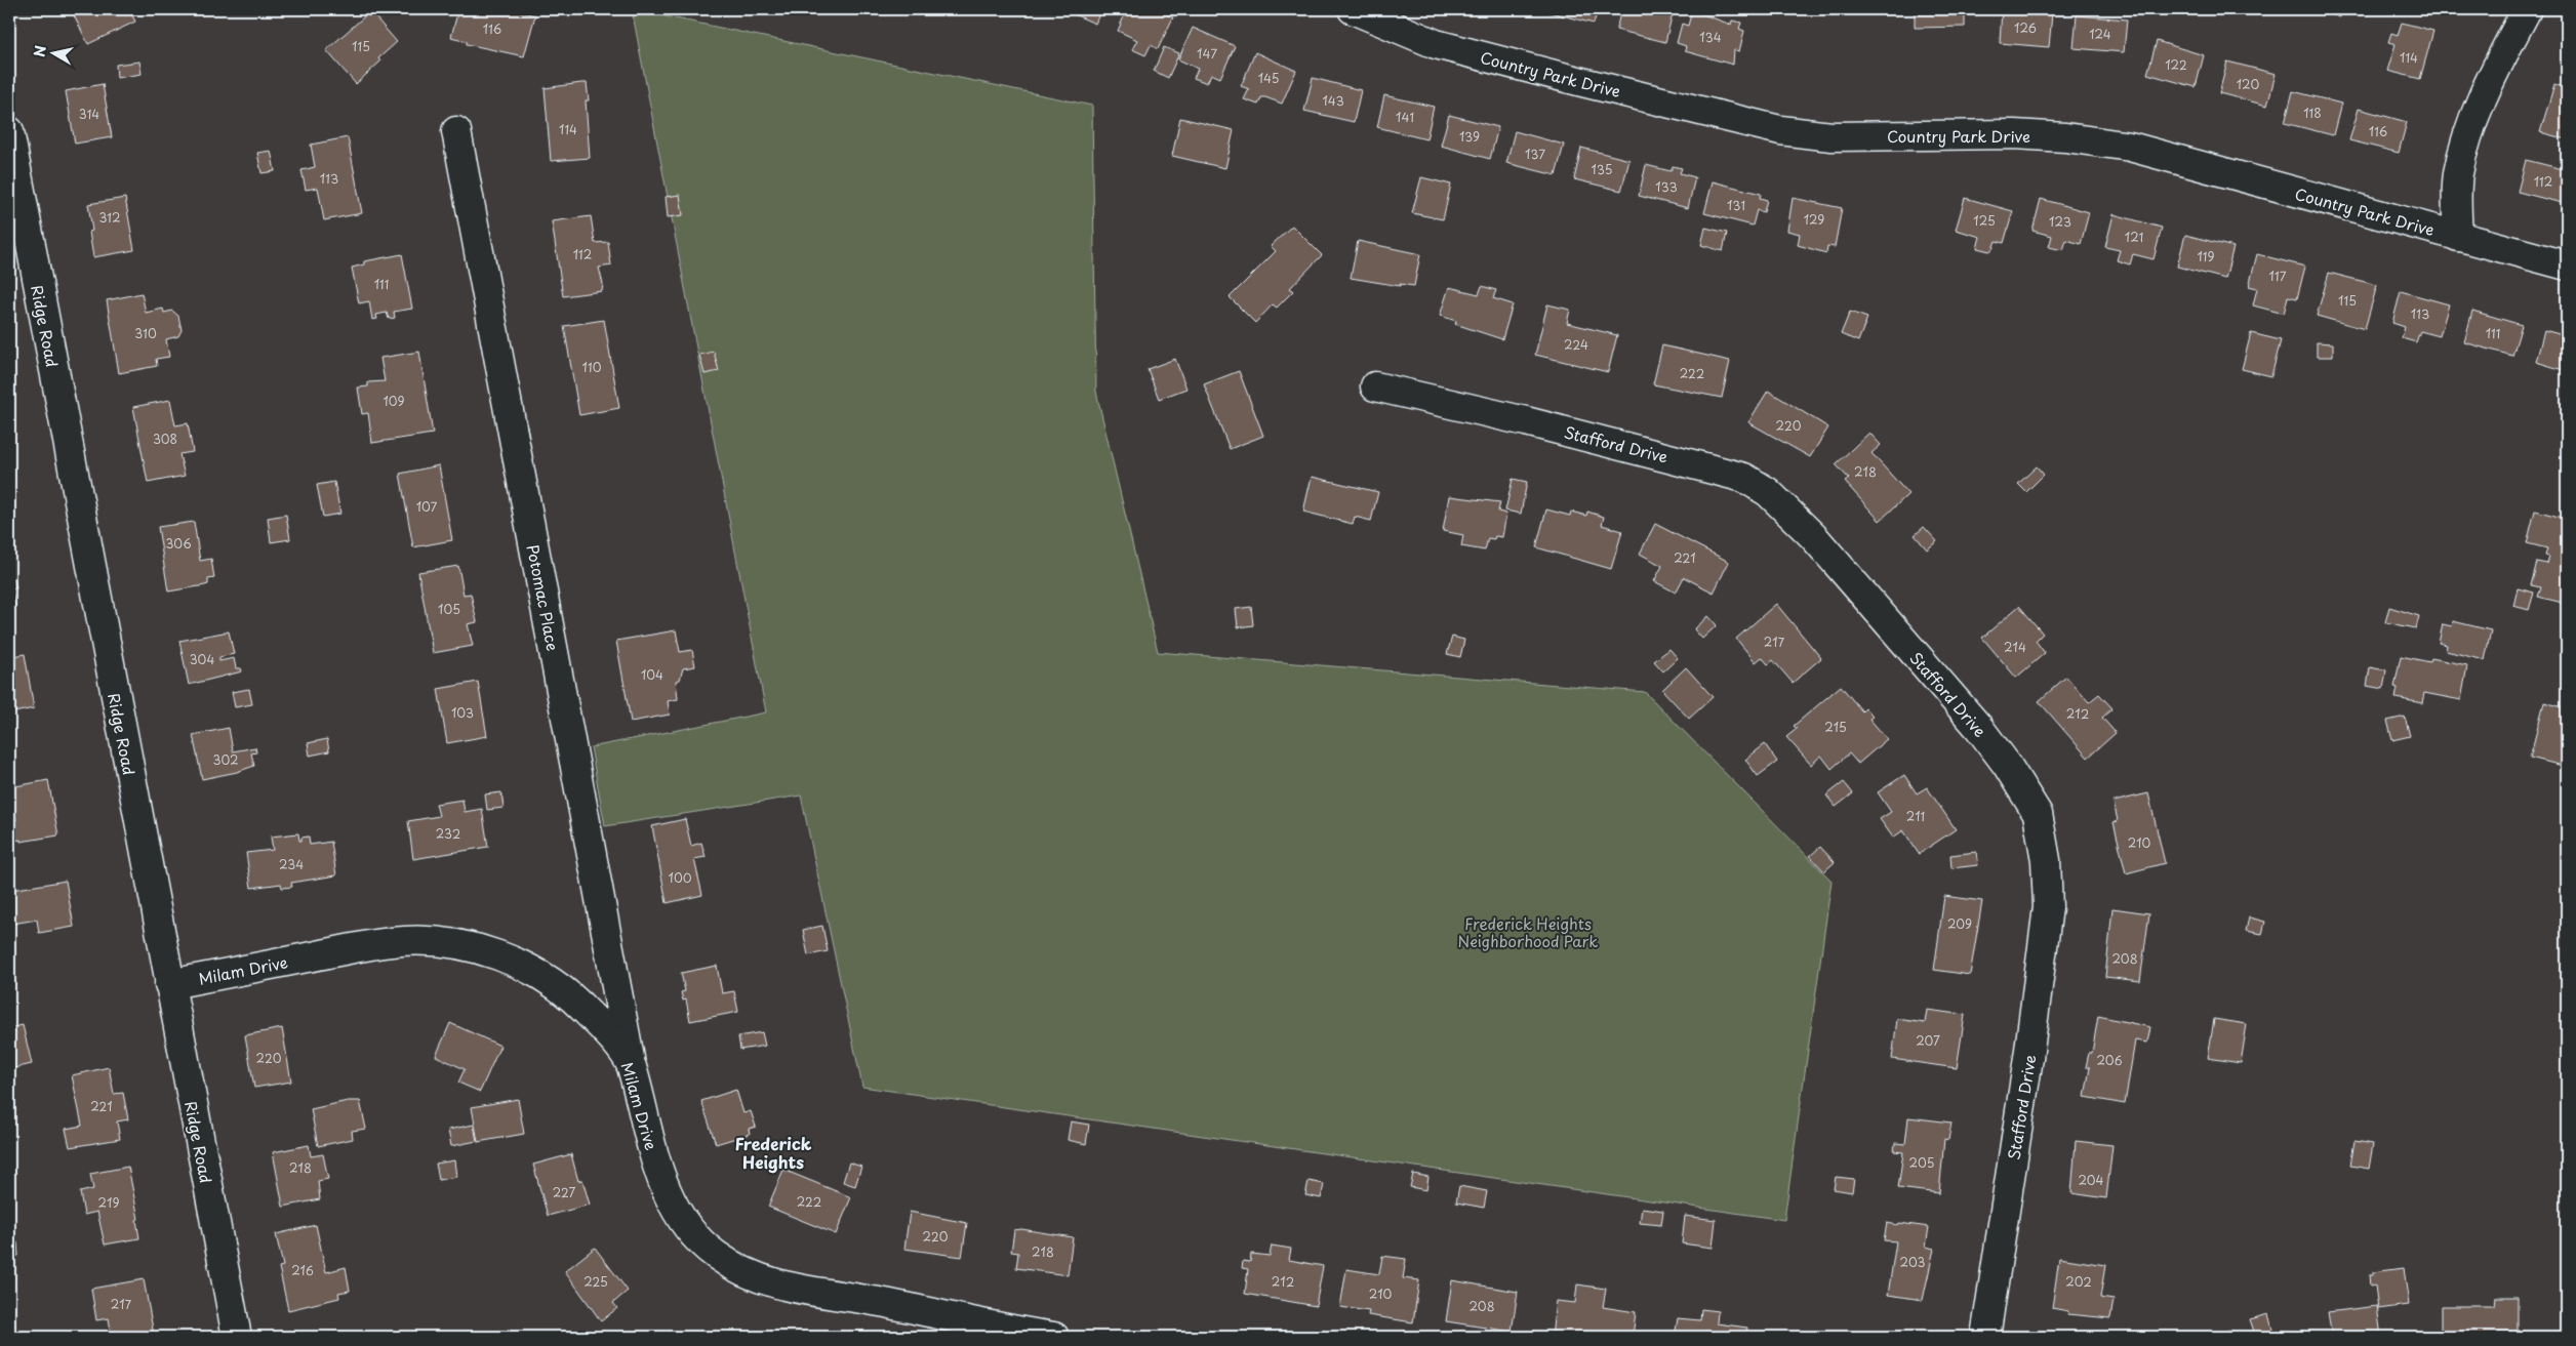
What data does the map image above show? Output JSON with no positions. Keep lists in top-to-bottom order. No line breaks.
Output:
{"streets":{"street":["Country Park Drive","Ridge Road","Stafford Drive","Potomac Place","Milam Drive"]},"crossings":[["Ridge Road","Milam Drive"],["Potomac Place","Milam Drive"]],"districts":["Frederick Heights"],"parks":["Frederick Heights Neighborhood Park"],"house_numbers":["126","116","124","134","115","147","114","122","145","120","143","118","314","141","114","116","139","137","135","113","112","133","131","312","129","125","123","121","112","119","117","111","115","113","310","111","224","110","222","109","220","308","218","107","306","221","105","217","214","304","104","103","212","215","302","211","232","210","234","100","209","208","207","220","206","221","205","218","204","227","222","219","220","218","203","216","225","212","202","210","217","208"],"north":"left"}
